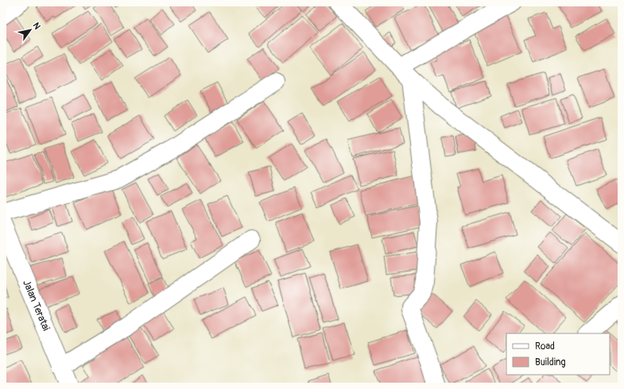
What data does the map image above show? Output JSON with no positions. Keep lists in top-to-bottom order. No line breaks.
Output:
{"streets":{"street":["Jalan Teratai"]},"legend":["Road","Building"],"north":"top right"}
